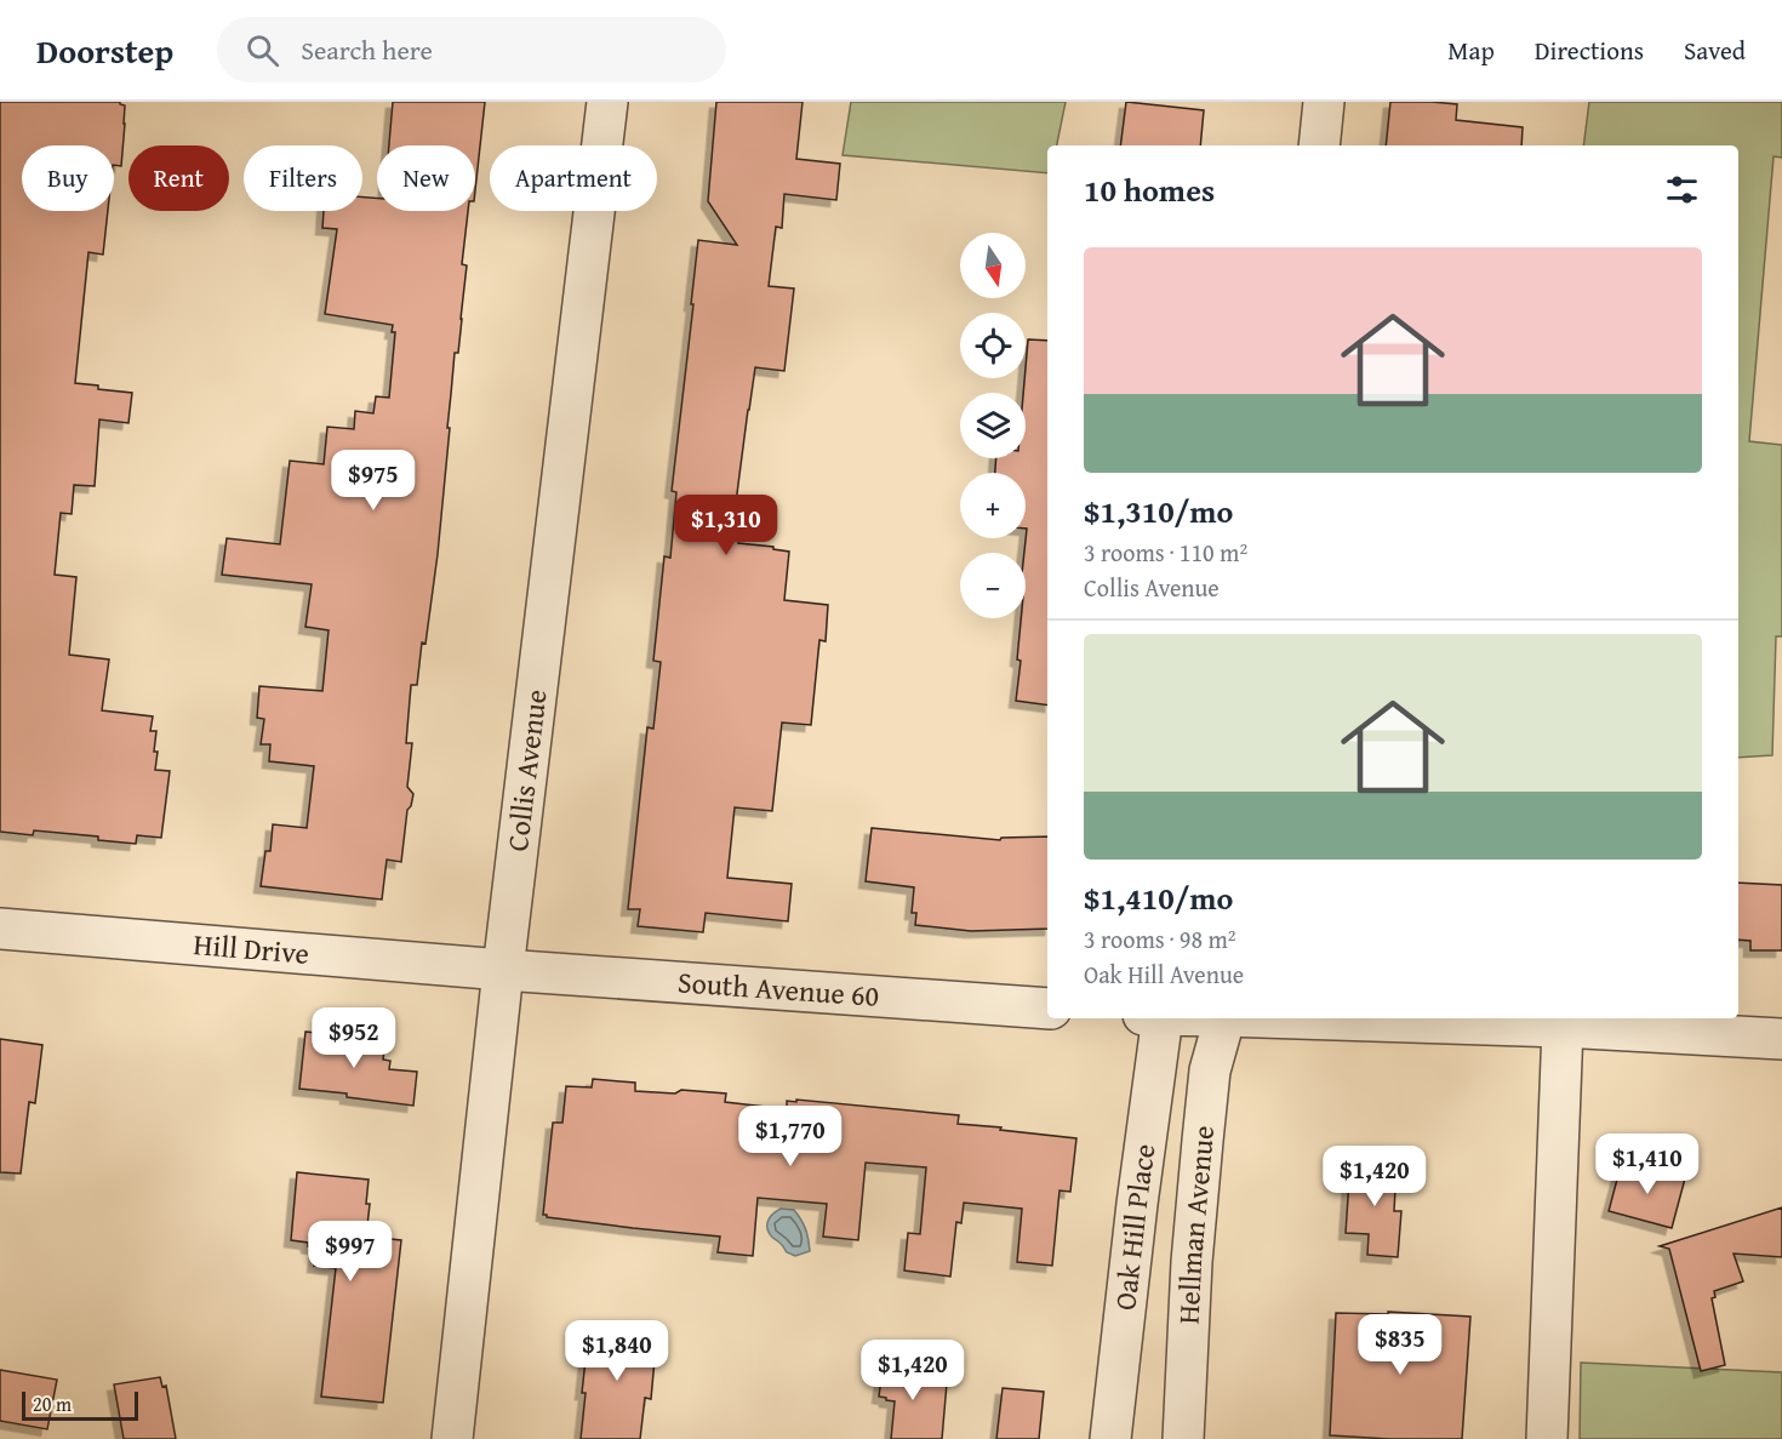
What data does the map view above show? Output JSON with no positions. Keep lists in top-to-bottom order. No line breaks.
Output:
{"streets":{"street":["Collis Avenue","Hill Drive","South Avenue 60","Hellman Avenue","Oak Hill Place"]},"crossings":[["Collis Avenue","Hill Drive"],["Collis Avenue","South Avenue 60"],["Hill Drive","South Avenue 60"]],"scale_bar":"20 m","north":"bottom","page":{"header":"Doorstep","search":"Search here","nav":["Map","Directions","Saved"],"chip":["Buy","Rent","Filters","New","Apartment"],"heading":"10 homes","map_buttons":["+","−"],"list":[{"name":"$1,310/mo","note":"3 rooms · 110 m² · Collis Avenue"},{"name":"$1,410/mo","note":"3 rooms · 98 m² · Oak Hill Avenue"}],"price":["$975","$1,310","$952","$1,770","$1,410","$1,420","$997","$835","$1,840","$1,420"],"scale":"20 m"}}
